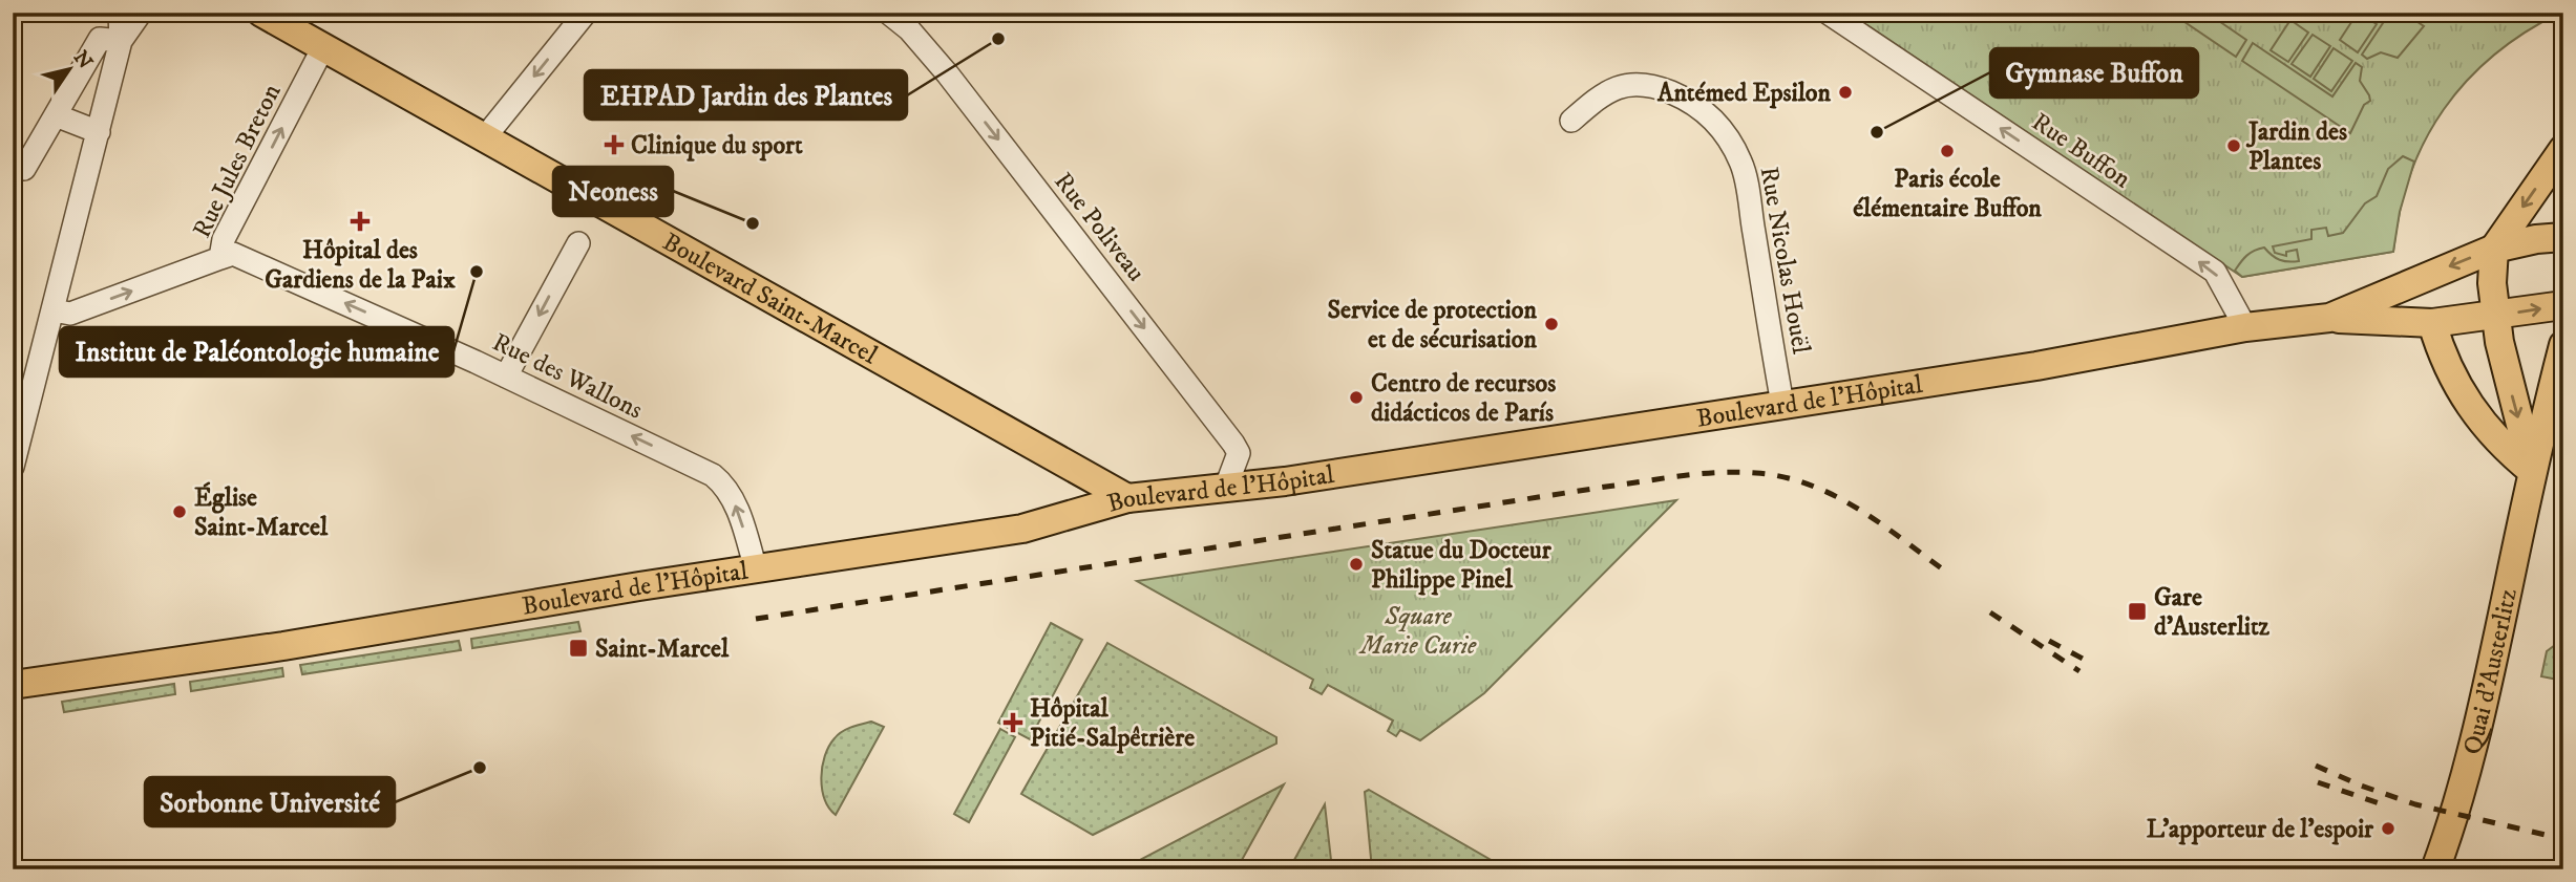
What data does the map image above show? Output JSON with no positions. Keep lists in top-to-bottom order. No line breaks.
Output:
{"streets":{"main road":["Boulevard Saint-Marcel","Boulevard de l'Hôpital","Quai d'Austerlitz"],"street":["Rue Buffon","Rue Jules Breton","Rue Poliveau","Rue Nicolas Houël","Rue des Wallons"]},"crossings":[["Rue Buffon","Boulevard de l'Hôpital"],["Rue Jules Breton","Boulevard Saint-Marcel"],["Rue Jules Breton","Rue des Wallons"],["Rue Poliveau","Boulevard de l'Hôpital"],["Rue Nicolas Houël","Boulevard de l'Hôpital"],["Boulevard Saint-Marcel","Boulevard de l'Hôpital"],["Rue des Wallons","Boulevard de l'Hôpital"]],"one_way":["Rue Buffon","Rue Jules Breton","Rue Poliveau","Rue des Wallons"],"parks":["Square Marie Curie"],"places":{"other":["EHPAD Jardin des Plantes","Antémed Epsilon","Gymnase Buffon","Jardin des Plantes","Paris école élémentaire Buffon","Neoness","Institut de Paléontologie humaine","Service de protection et de sécurisation","Centro de recursos didácticos de París","Église Saint-Marcel","Statue du Docteur Philippe Pinel","Sorbonne Université","L'apporteur de l'espoir"],"health":["Clinique du sport","Hôpital des Gardiens de la Paix","Hôpital Pitié-Salpêtrière"],"transit":["Gare d'Austerlitz","Saint-Marcel"]},"north":"top right"}
